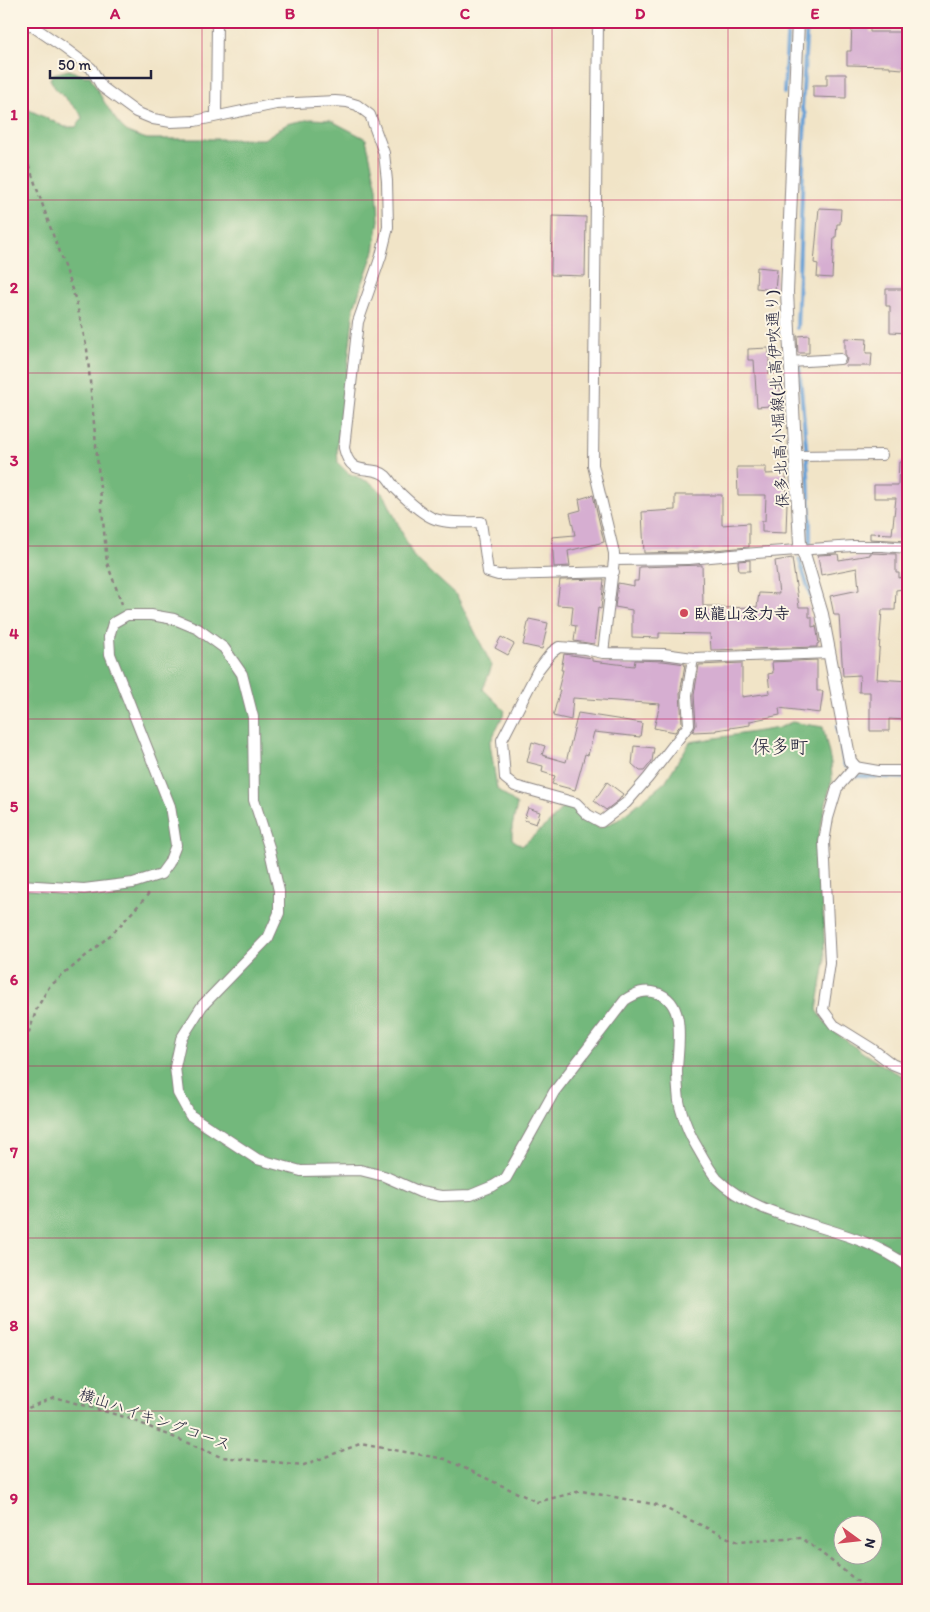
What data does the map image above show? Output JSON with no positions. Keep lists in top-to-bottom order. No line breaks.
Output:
{"streets":{"street":["保多北高小堀線(北高伊吹通り)"],"path":["横山ハイキングコース"]},"districts":["保多町"],"places":["臥龍山念力寺"],"scale_bar":"50 m","north":"right","grid":{"columns":["A","B","C","D","E"],"rows":["1","2","3","4","5","6","7","8","9"]}}
